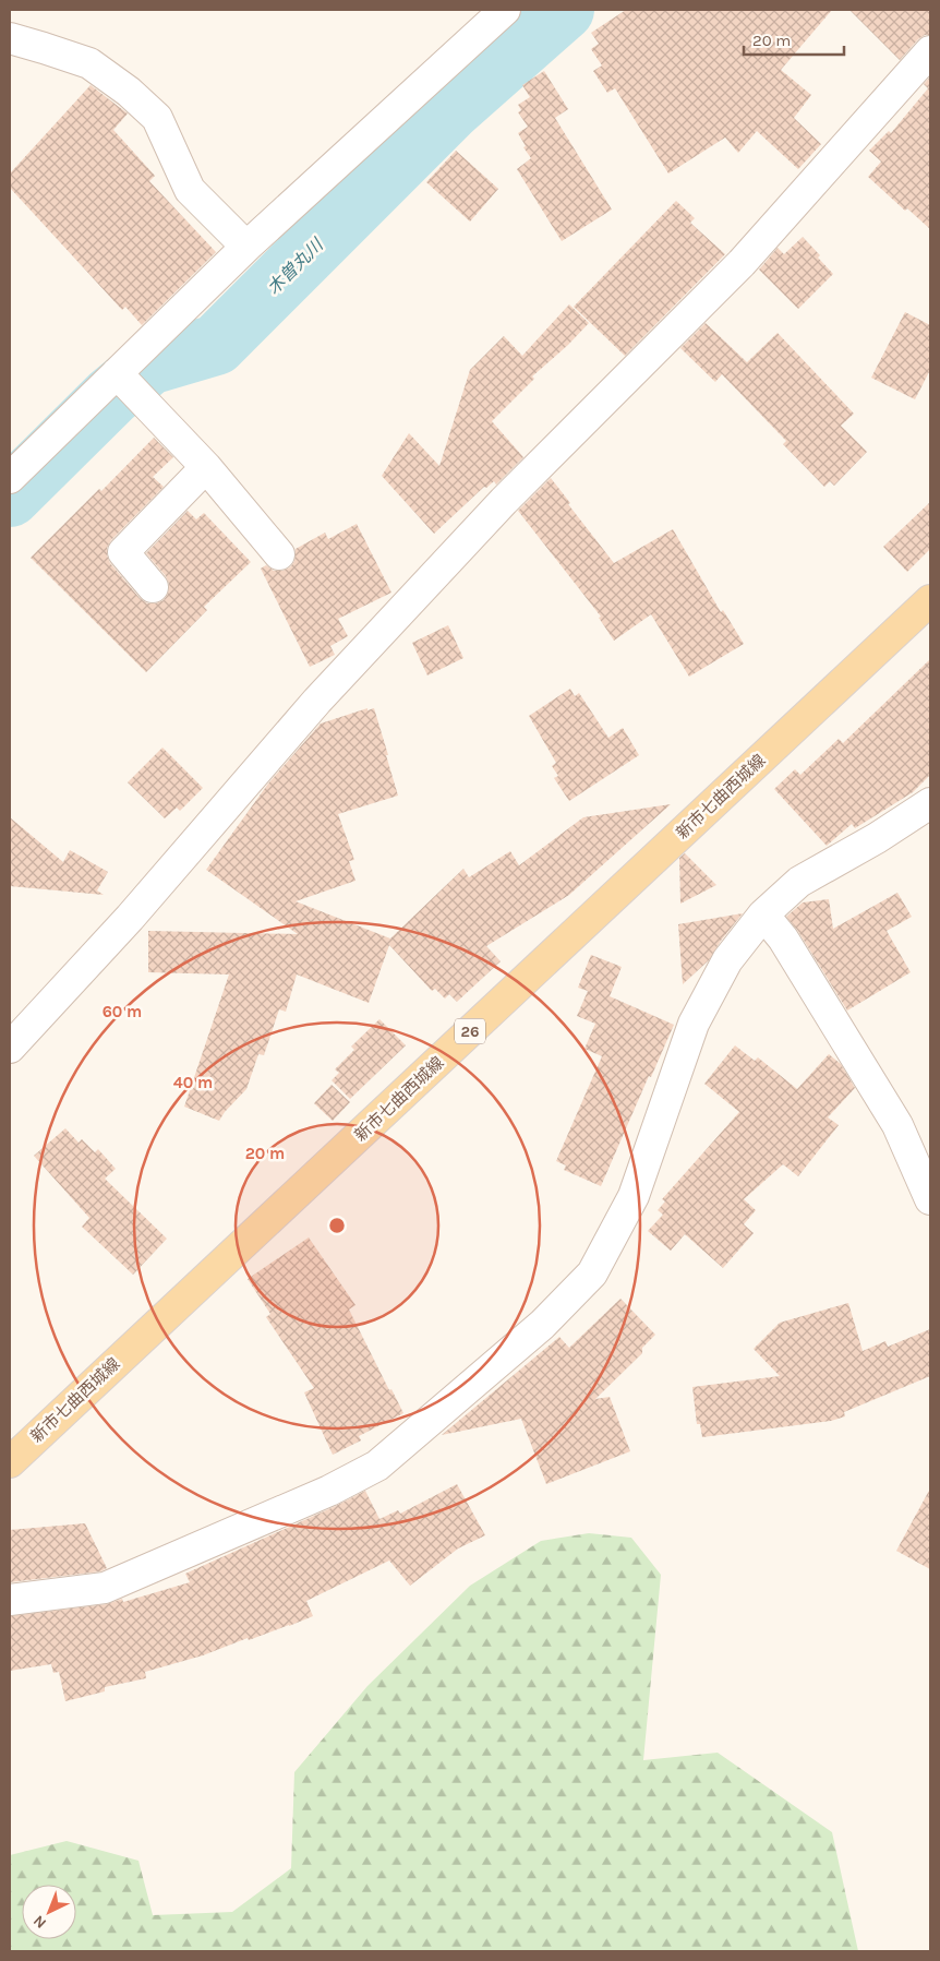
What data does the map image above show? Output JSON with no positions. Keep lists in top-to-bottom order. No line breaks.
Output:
{"streets":{"main road":["新市七曲西城線","26"]},"water":["木曽丸川"],"scale_bar":"20 m","north":"bottom left","rings":["60 m","40 m","20 m"]}
